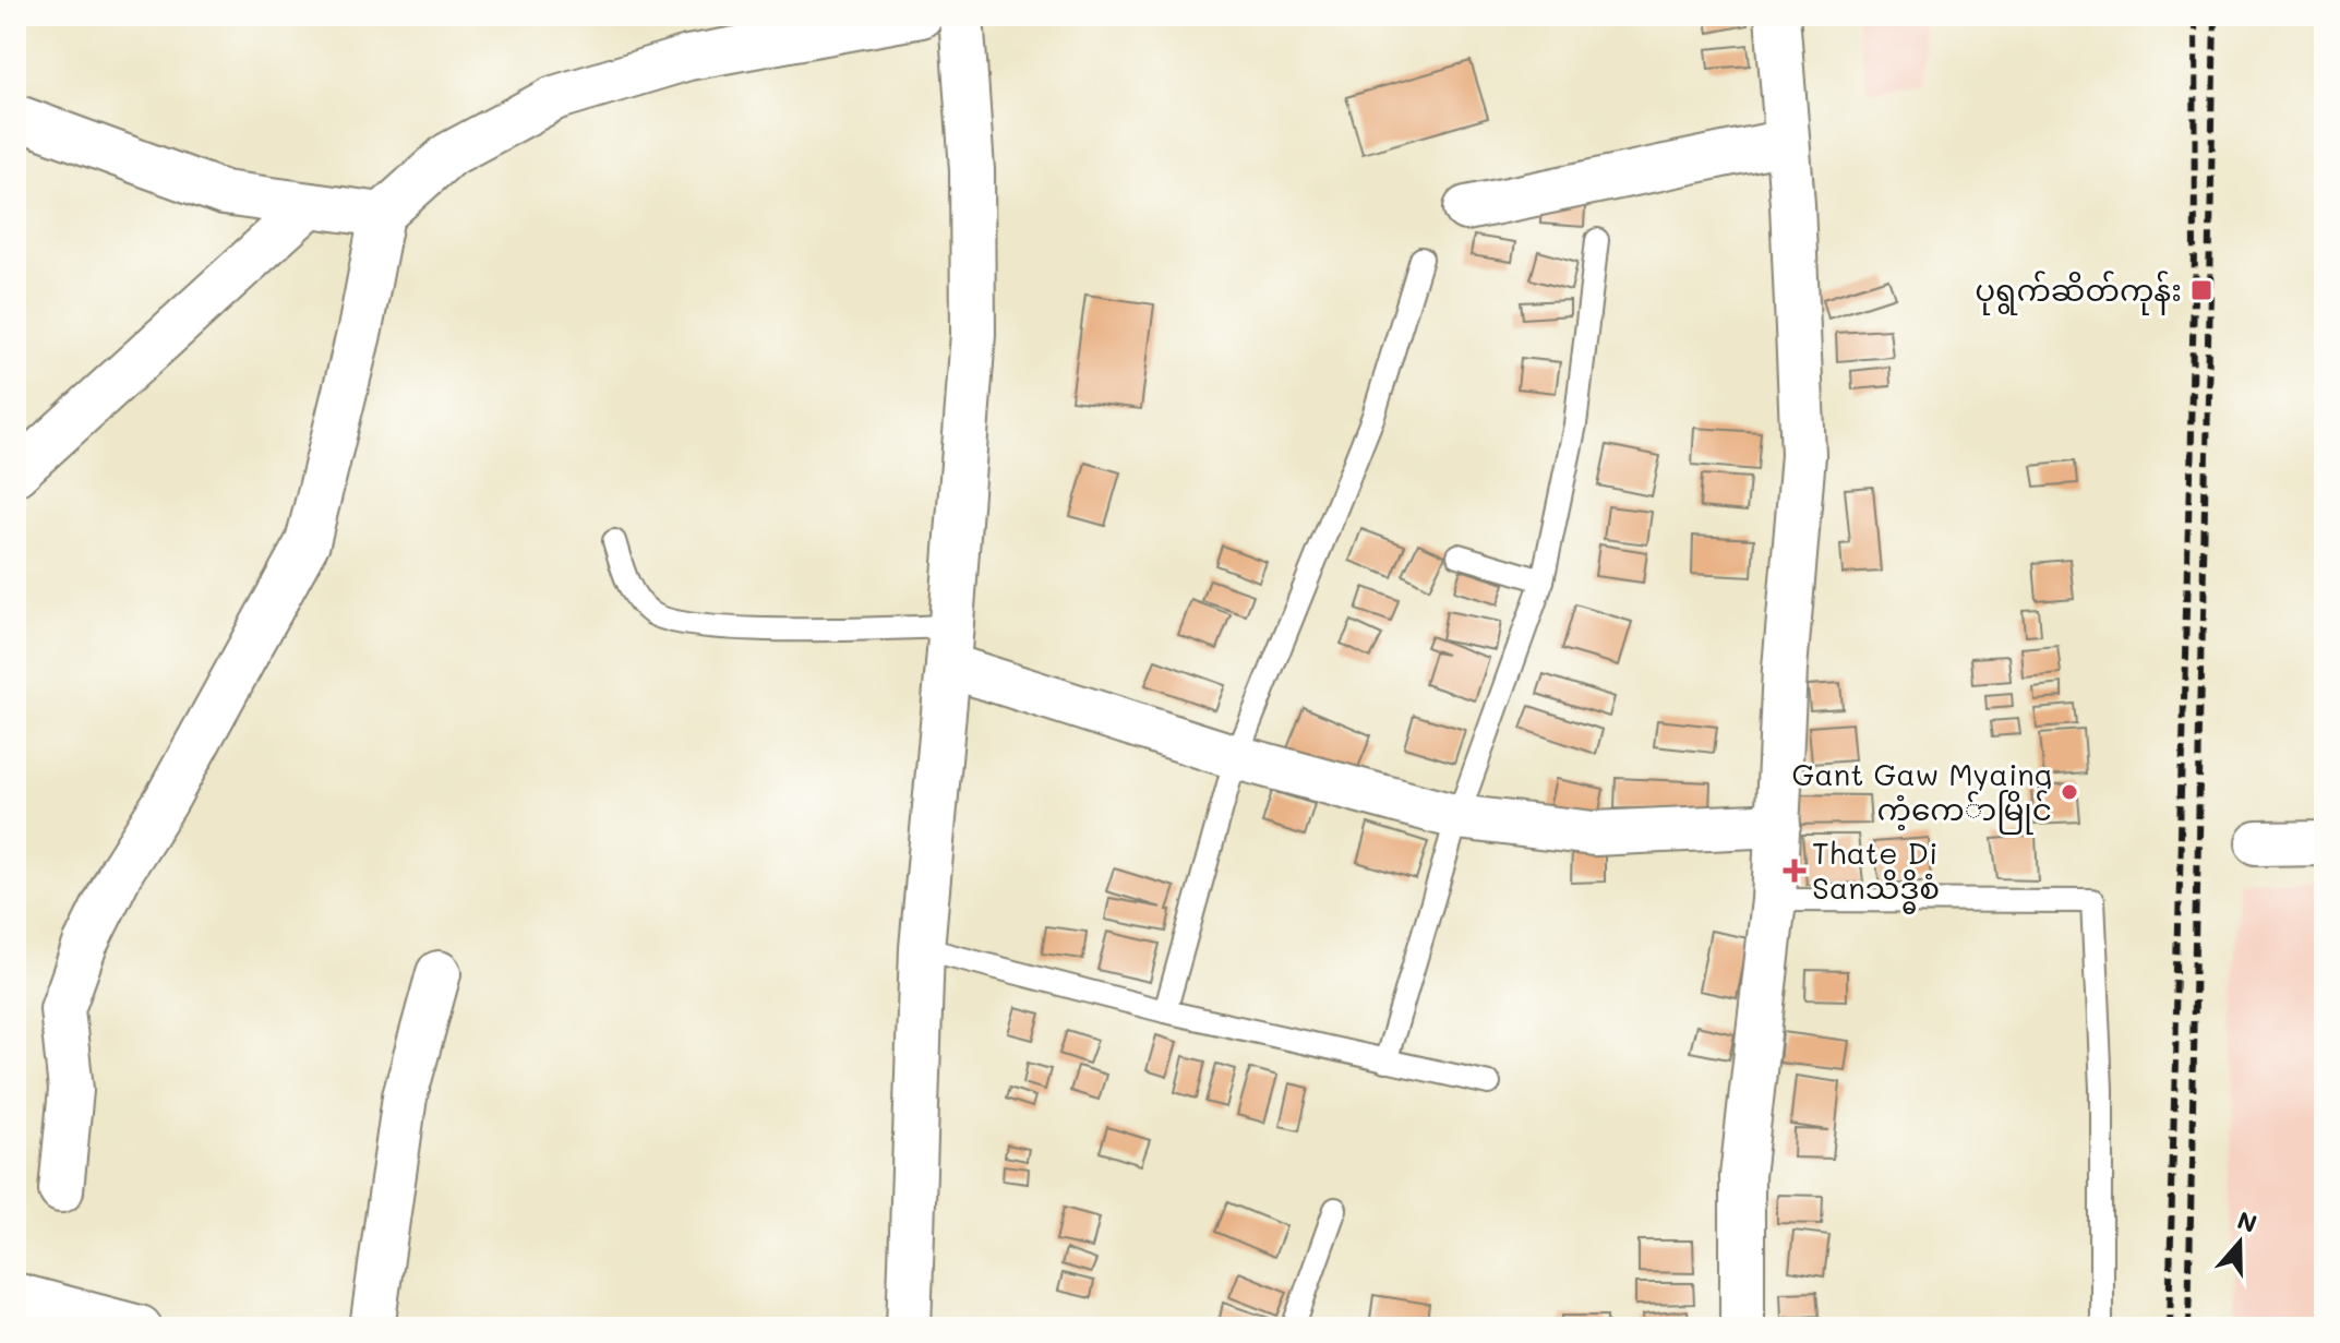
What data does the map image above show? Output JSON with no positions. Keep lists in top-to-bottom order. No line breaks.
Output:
{"places":{"transit":["ပုရွက်ဆိတ်ကုန်း"],"other":["Gant Gaw Myaing ကံ့ကေ်ာမြိုင်"],"health":["Thate Di Sanသိဒ္ဓိစံ"]},"north":"top"}
